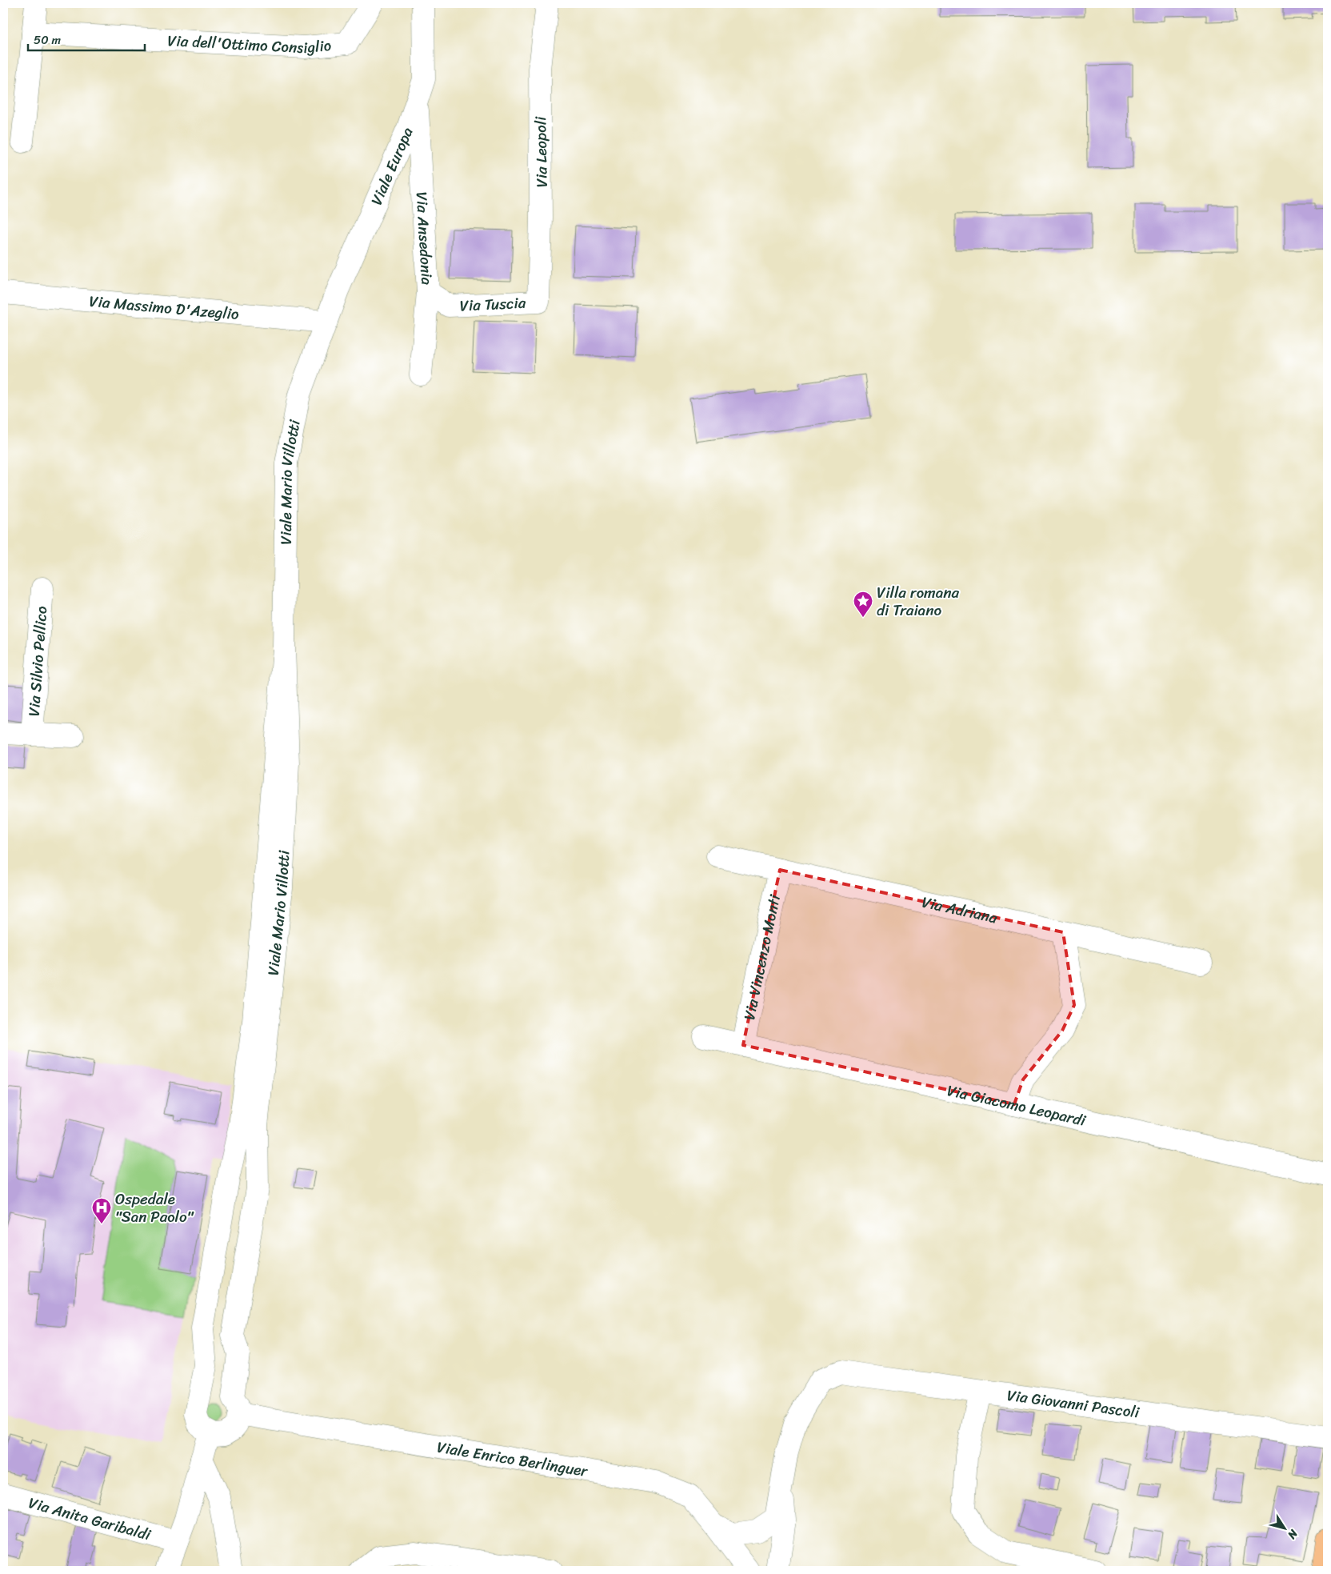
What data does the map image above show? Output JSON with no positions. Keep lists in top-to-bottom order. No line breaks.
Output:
{"streets":{"street":["Via dell'Ottimo Consiglio","Via Leopoli","Viale Europa","Via Ansedonia","Via Tuscia","Via Massimo D'Azeglio","Viale Mario Villotti","Via Silvio Pellico","Via Adriana","Via Vincenzo Monti","Via Giacomo Leopardi","Via Giovanni Pascoli","Viale Enrico Berlinguer","Via Anita Garibaldi"]},"crossings":[["Via Leopoli","Via Tuscia"],["Viale Europa","Via Ansedonia"],["Viale Europa","Via Massimo D'Azeglio"],["Viale Europa","Viale Mario Villotti"],["Via Ansedonia","Via Tuscia"],["Via Massimo D'Azeglio","Viale Mario Villotti"],["Viale Mario Villotti","Viale Enrico Berlinguer"],["Via Adriana","Via Vincenzo Monti"],["Via Vincenzo Monti","Via Giacomo Leopardi"]],"places":{"place":["Villa romana di Traiano"],"hospital":["Ospedale \"San Paolo\""]},"scale_bar":"50 m","north":"bottom right"}
